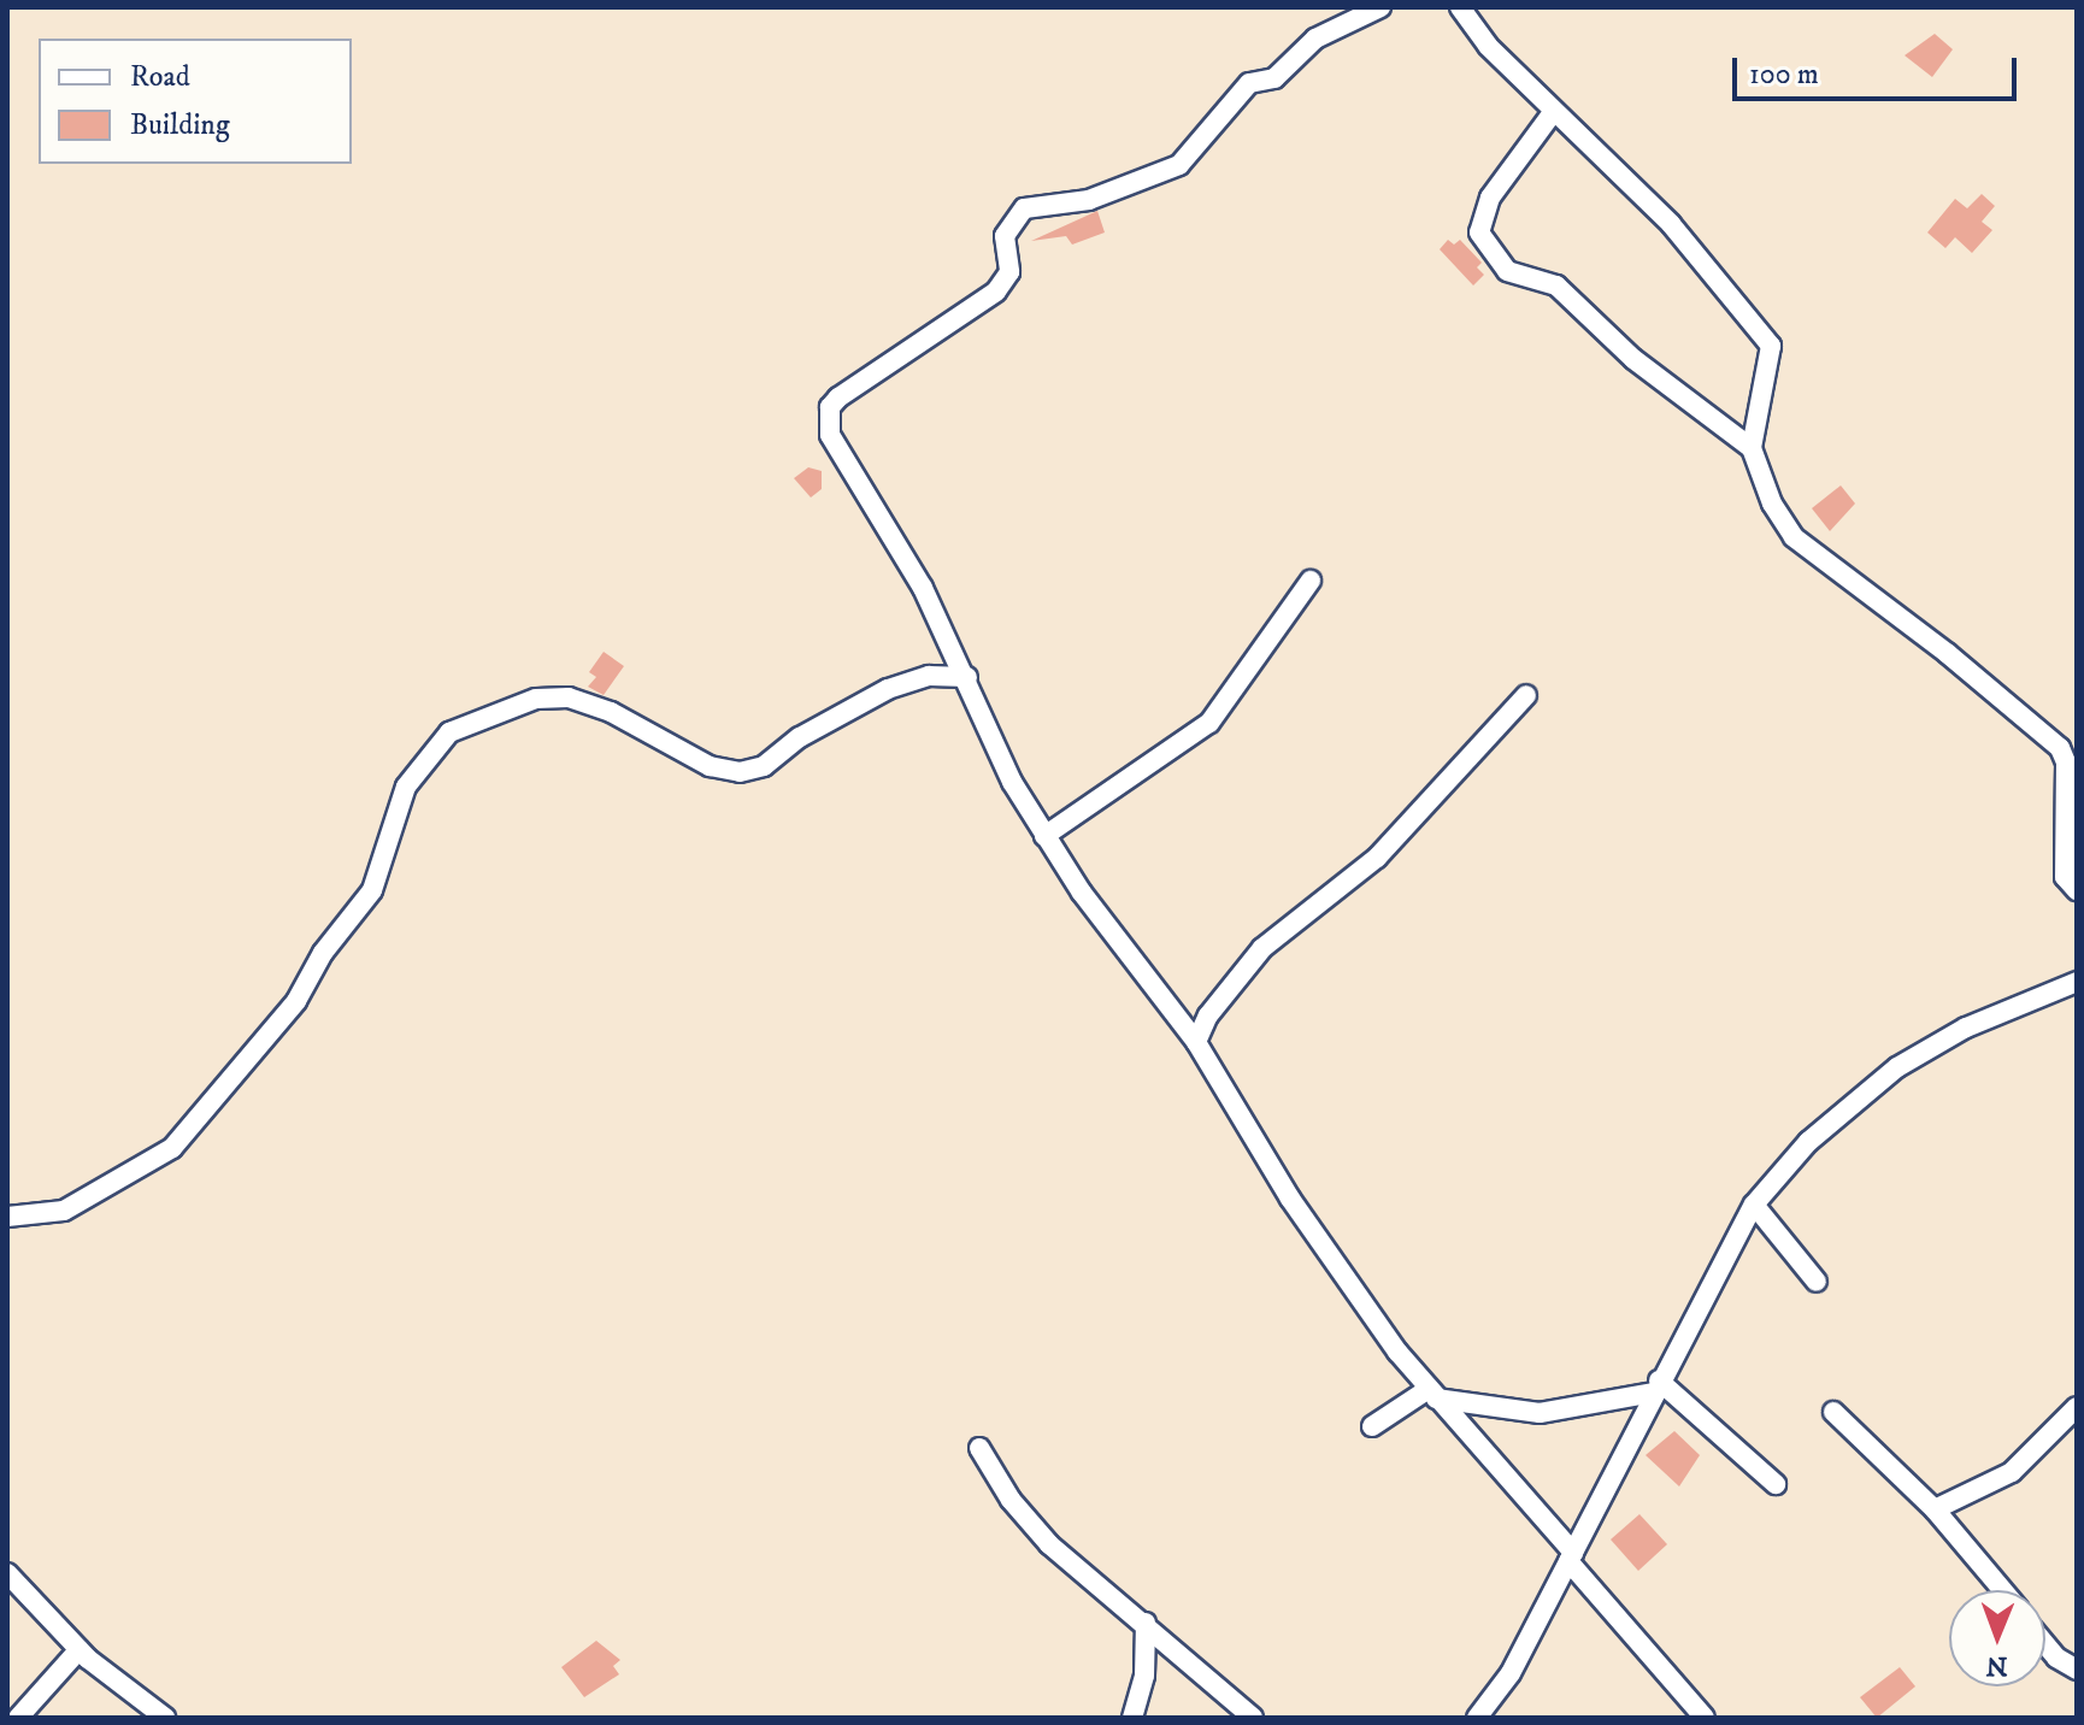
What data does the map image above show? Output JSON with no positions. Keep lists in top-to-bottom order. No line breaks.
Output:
{"legend":["Road","Building"],"scale_bar":"100 m","north":"bottom"}
